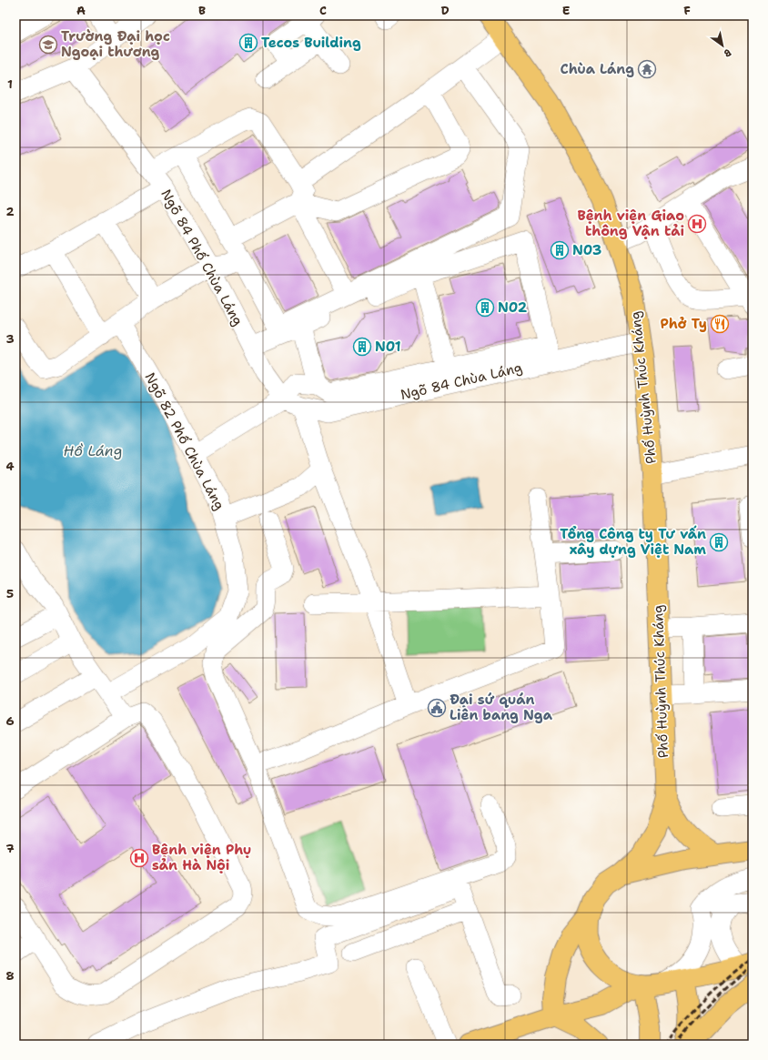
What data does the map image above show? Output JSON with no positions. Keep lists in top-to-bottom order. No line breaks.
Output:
{"streets":{"main road":["Phố Huỳnh Thúc Kháng"],"street":["Ngõ 84 Phố Chùa Láng","Ngõ 84 Chùa Láng","Ngõ 82 Phố Chùa Láng"]},"crossings":[["Ngõ 84 Phố Chùa Láng","Ngõ 84 Chùa Láng"],["Ngõ 84 Chùa Láng","Phố Huỳnh Thúc Kháng"]],"water":["Hồ Láng"],"places":{"building":["Tecos Building","N03","N02","N01","Tổng Công ty Tư vấn xây dựng Việt Nam"],"school or university":["Trường Đại học Ngoại thương"],"temple":["Chùa Láng"],"hospital":["Bệnh viện Giao thông Vận tải","Bệnh viện Phụ sản Hà Nội"],"restaurant":["Phở Ty"],"public building":["Đại sứ quán Liên bang Nga"]},"north":"bottom right","grid":{"columns":["A","B","C","D","E","F"],"rows":["1","2","3","4","5","6","7","8"]}}
